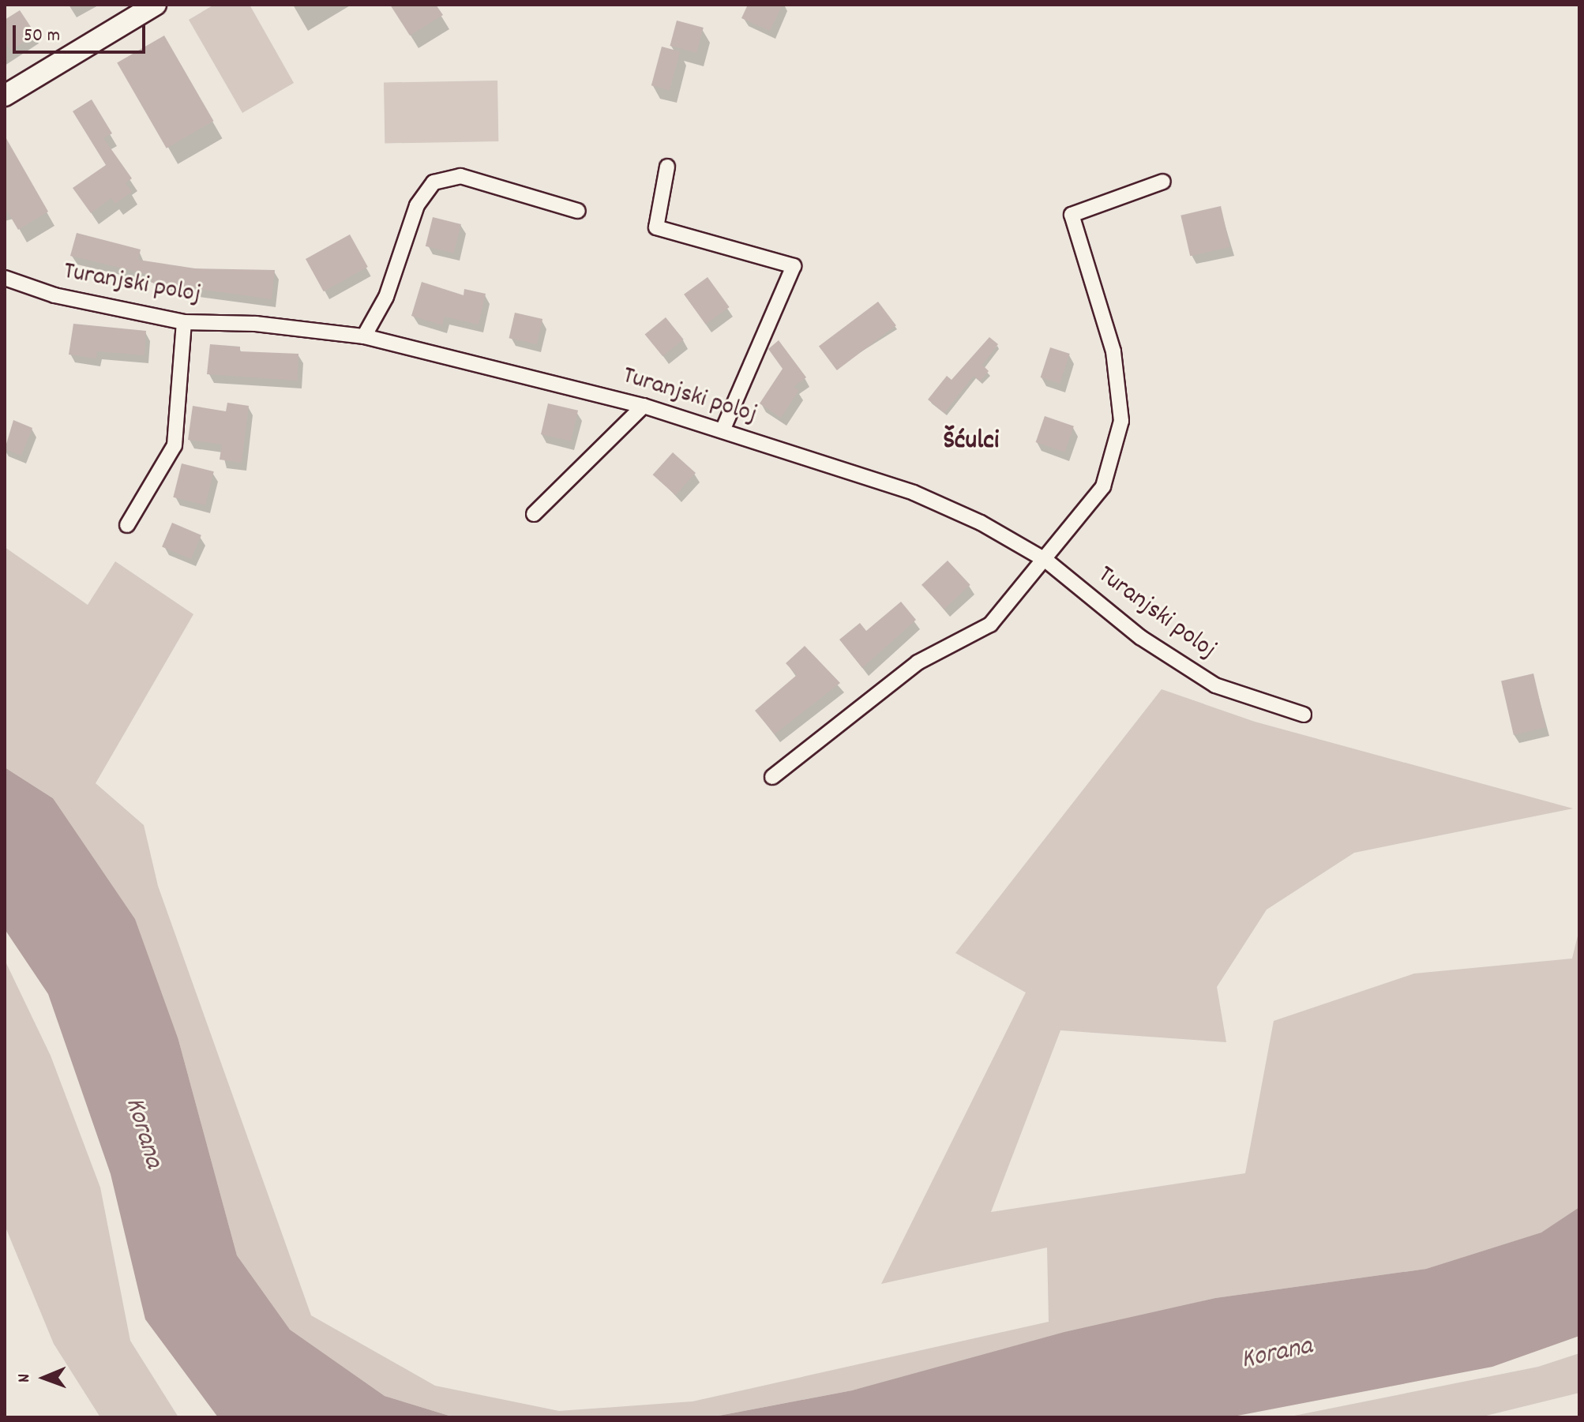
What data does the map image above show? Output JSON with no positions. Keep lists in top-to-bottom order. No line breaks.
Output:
{"streets":{"street":["Turanjski poloj"]},"districts":["Šćulci"],"water":["Korana"],"scale_bar":"50 m","north":"left"}
